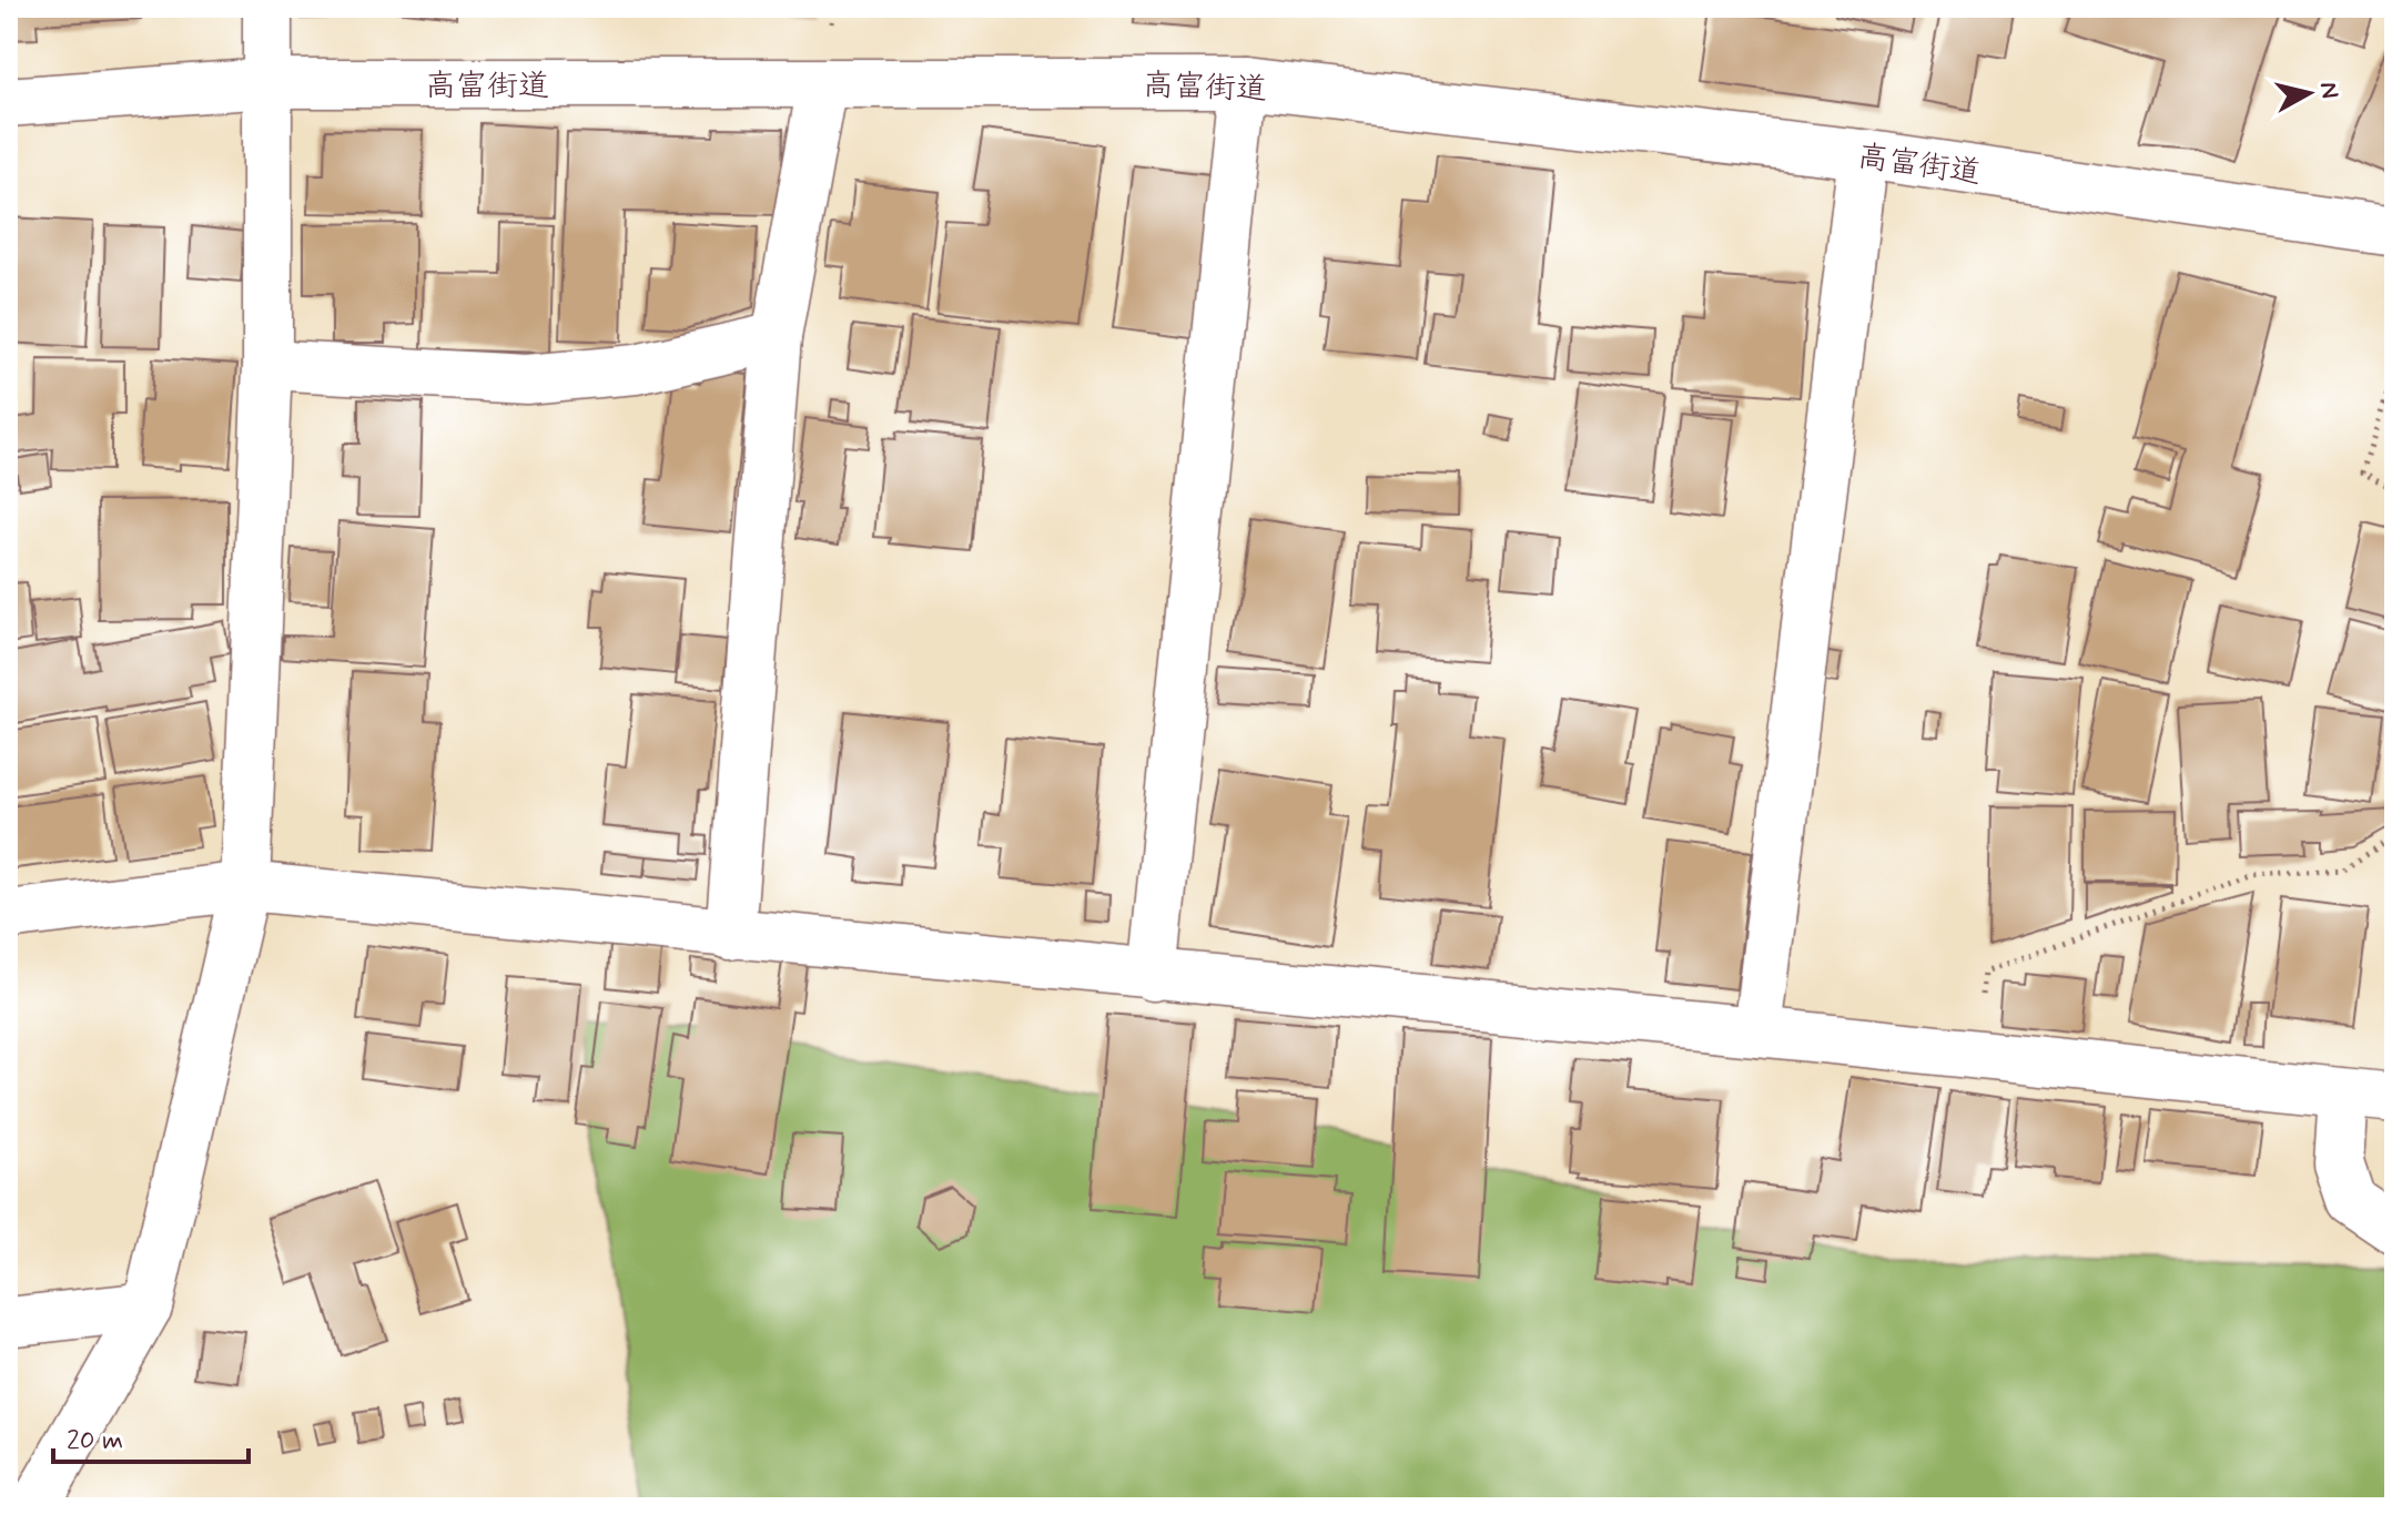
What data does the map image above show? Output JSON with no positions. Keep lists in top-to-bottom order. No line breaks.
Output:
{"streets":{"street":["高富街道"]},"scale_bar":"20 m","north":"right"}
